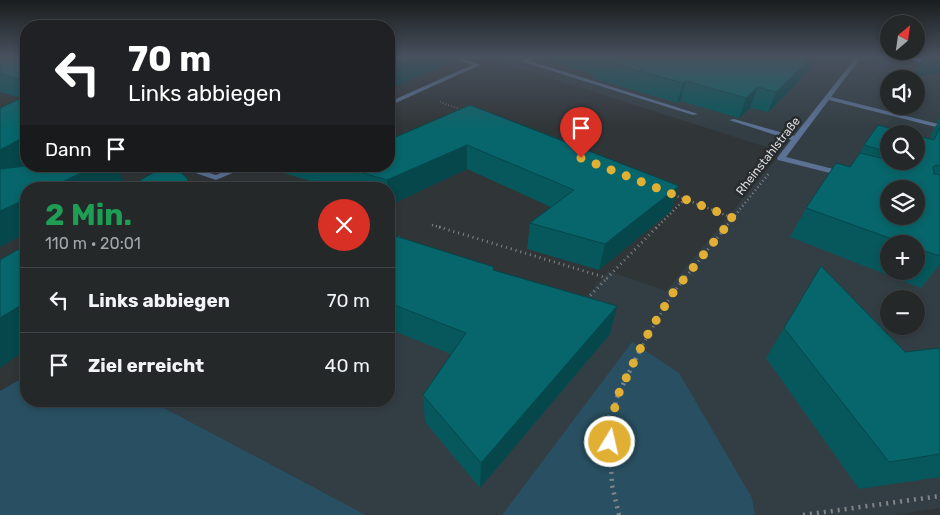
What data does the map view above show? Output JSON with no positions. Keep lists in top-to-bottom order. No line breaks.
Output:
{"streets":{"street":["Rheinstahlstraße"]},"north":"top right","page":{"map_buttons":["+","−"],"turn":["70 m","Links abbiegen"],"then":"Dann","heading":["2 Min.","110 m · 20:01"],"list":[{"name":"Links abbiegen","value":"70 m"},{"name":"Ziel erreicht","value":"40 m"}]}}
